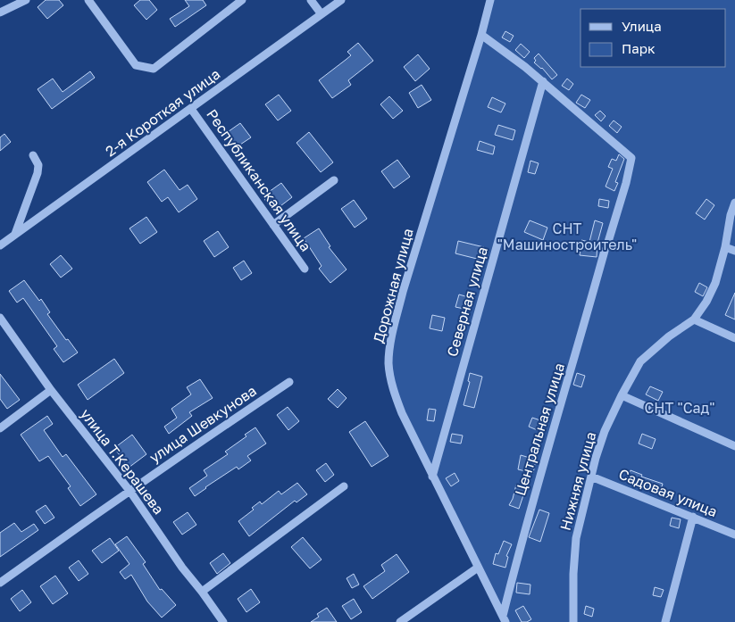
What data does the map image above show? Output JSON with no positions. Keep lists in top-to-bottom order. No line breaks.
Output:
{"streets":{"street":["2-я Короткая улица","Республиканская улица","Дорожная улица","Северная улица","улица Шевкунова","Центральная улица","улица Т.Керашева","Нижняя улица","Садовая улица"]},"crossings":[["2-я Короткая улица","Республиканская улица"],["Дорожная улица","Северная улица"],["Дорожная улица","Центральная улица"],["улица Шевкунова","улица Т.Керашева"],["Нижняя улица","Садовая улица"]],"parks":["СНТ \"Машиностроитель\"","СНТ \"Сад\""],"legend":["Улица","Парк"]}
